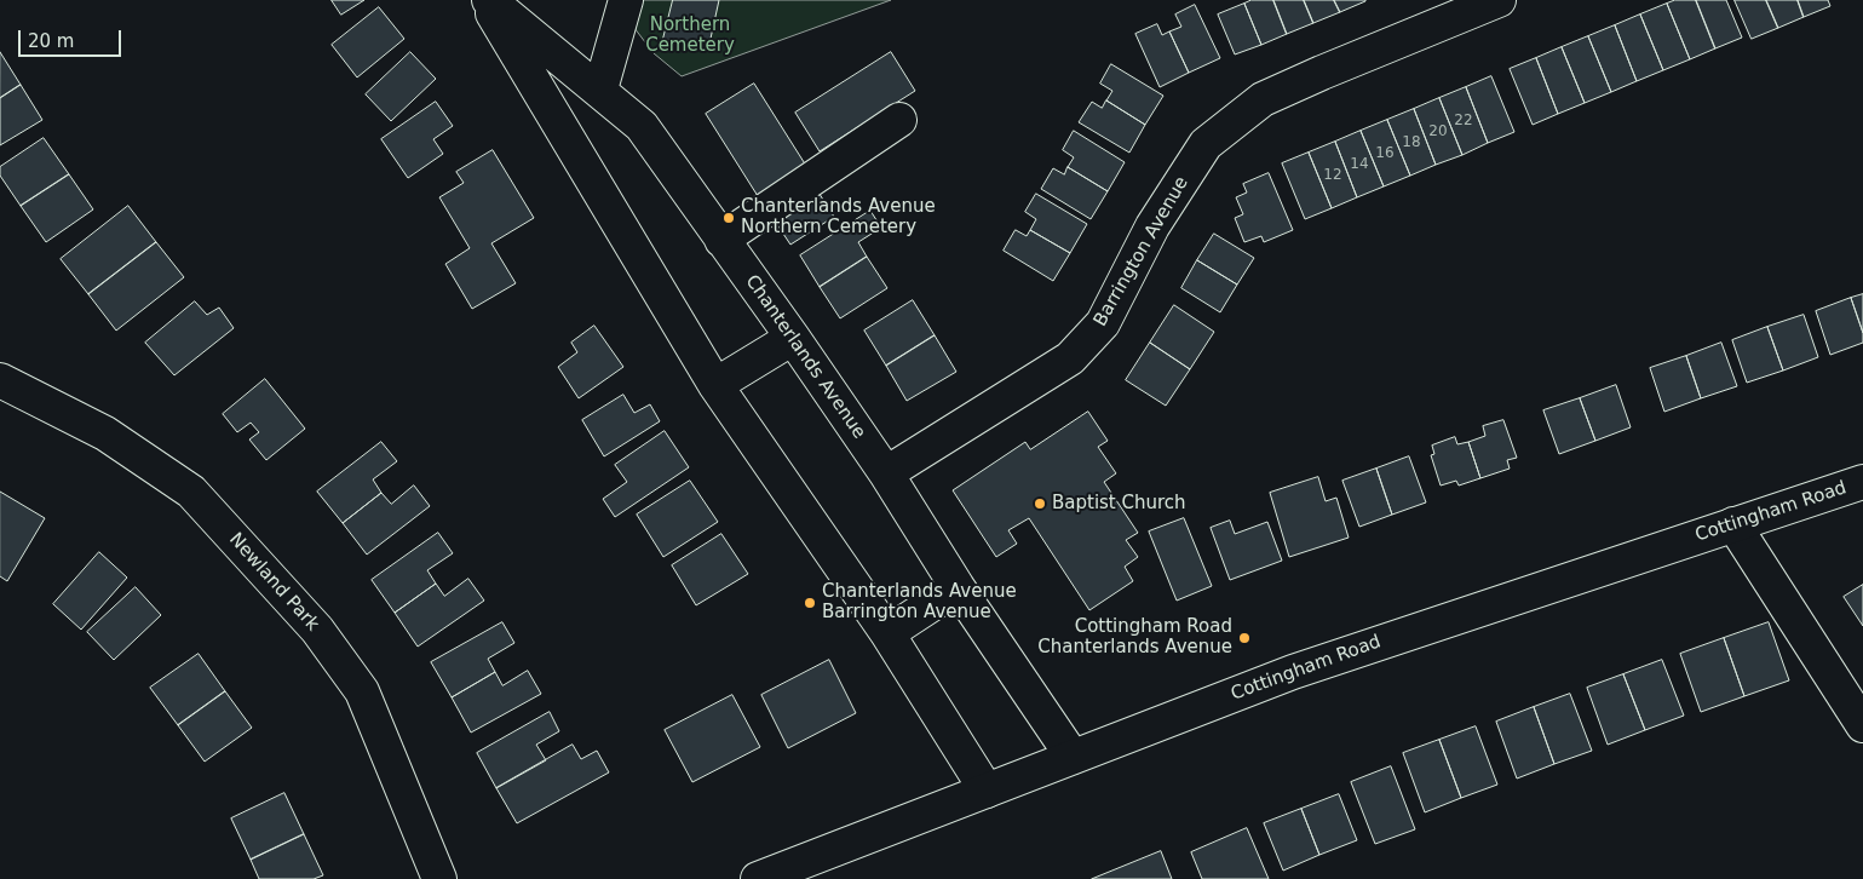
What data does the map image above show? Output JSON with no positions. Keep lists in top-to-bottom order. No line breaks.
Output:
{"streets":{"street":["Barrington Avenue","Chanterlands Avenue","Cottingham Road","Newland Park"]},"crossings":[["Barrington Avenue","Chanterlands Avenue"],["Chanterlands Avenue","Cottingham Road"]],"parks":["Northern Cemetery"],"places":["Chanterlands Avenue Northern Cemetery","Baptist Church","Chanterlands Avenue Barrington Avenue","Cottingham Road Chanterlands Avenue"],"house_numbers":["22","20","18","16","14","12"],"scale_bar":"20 m"}
